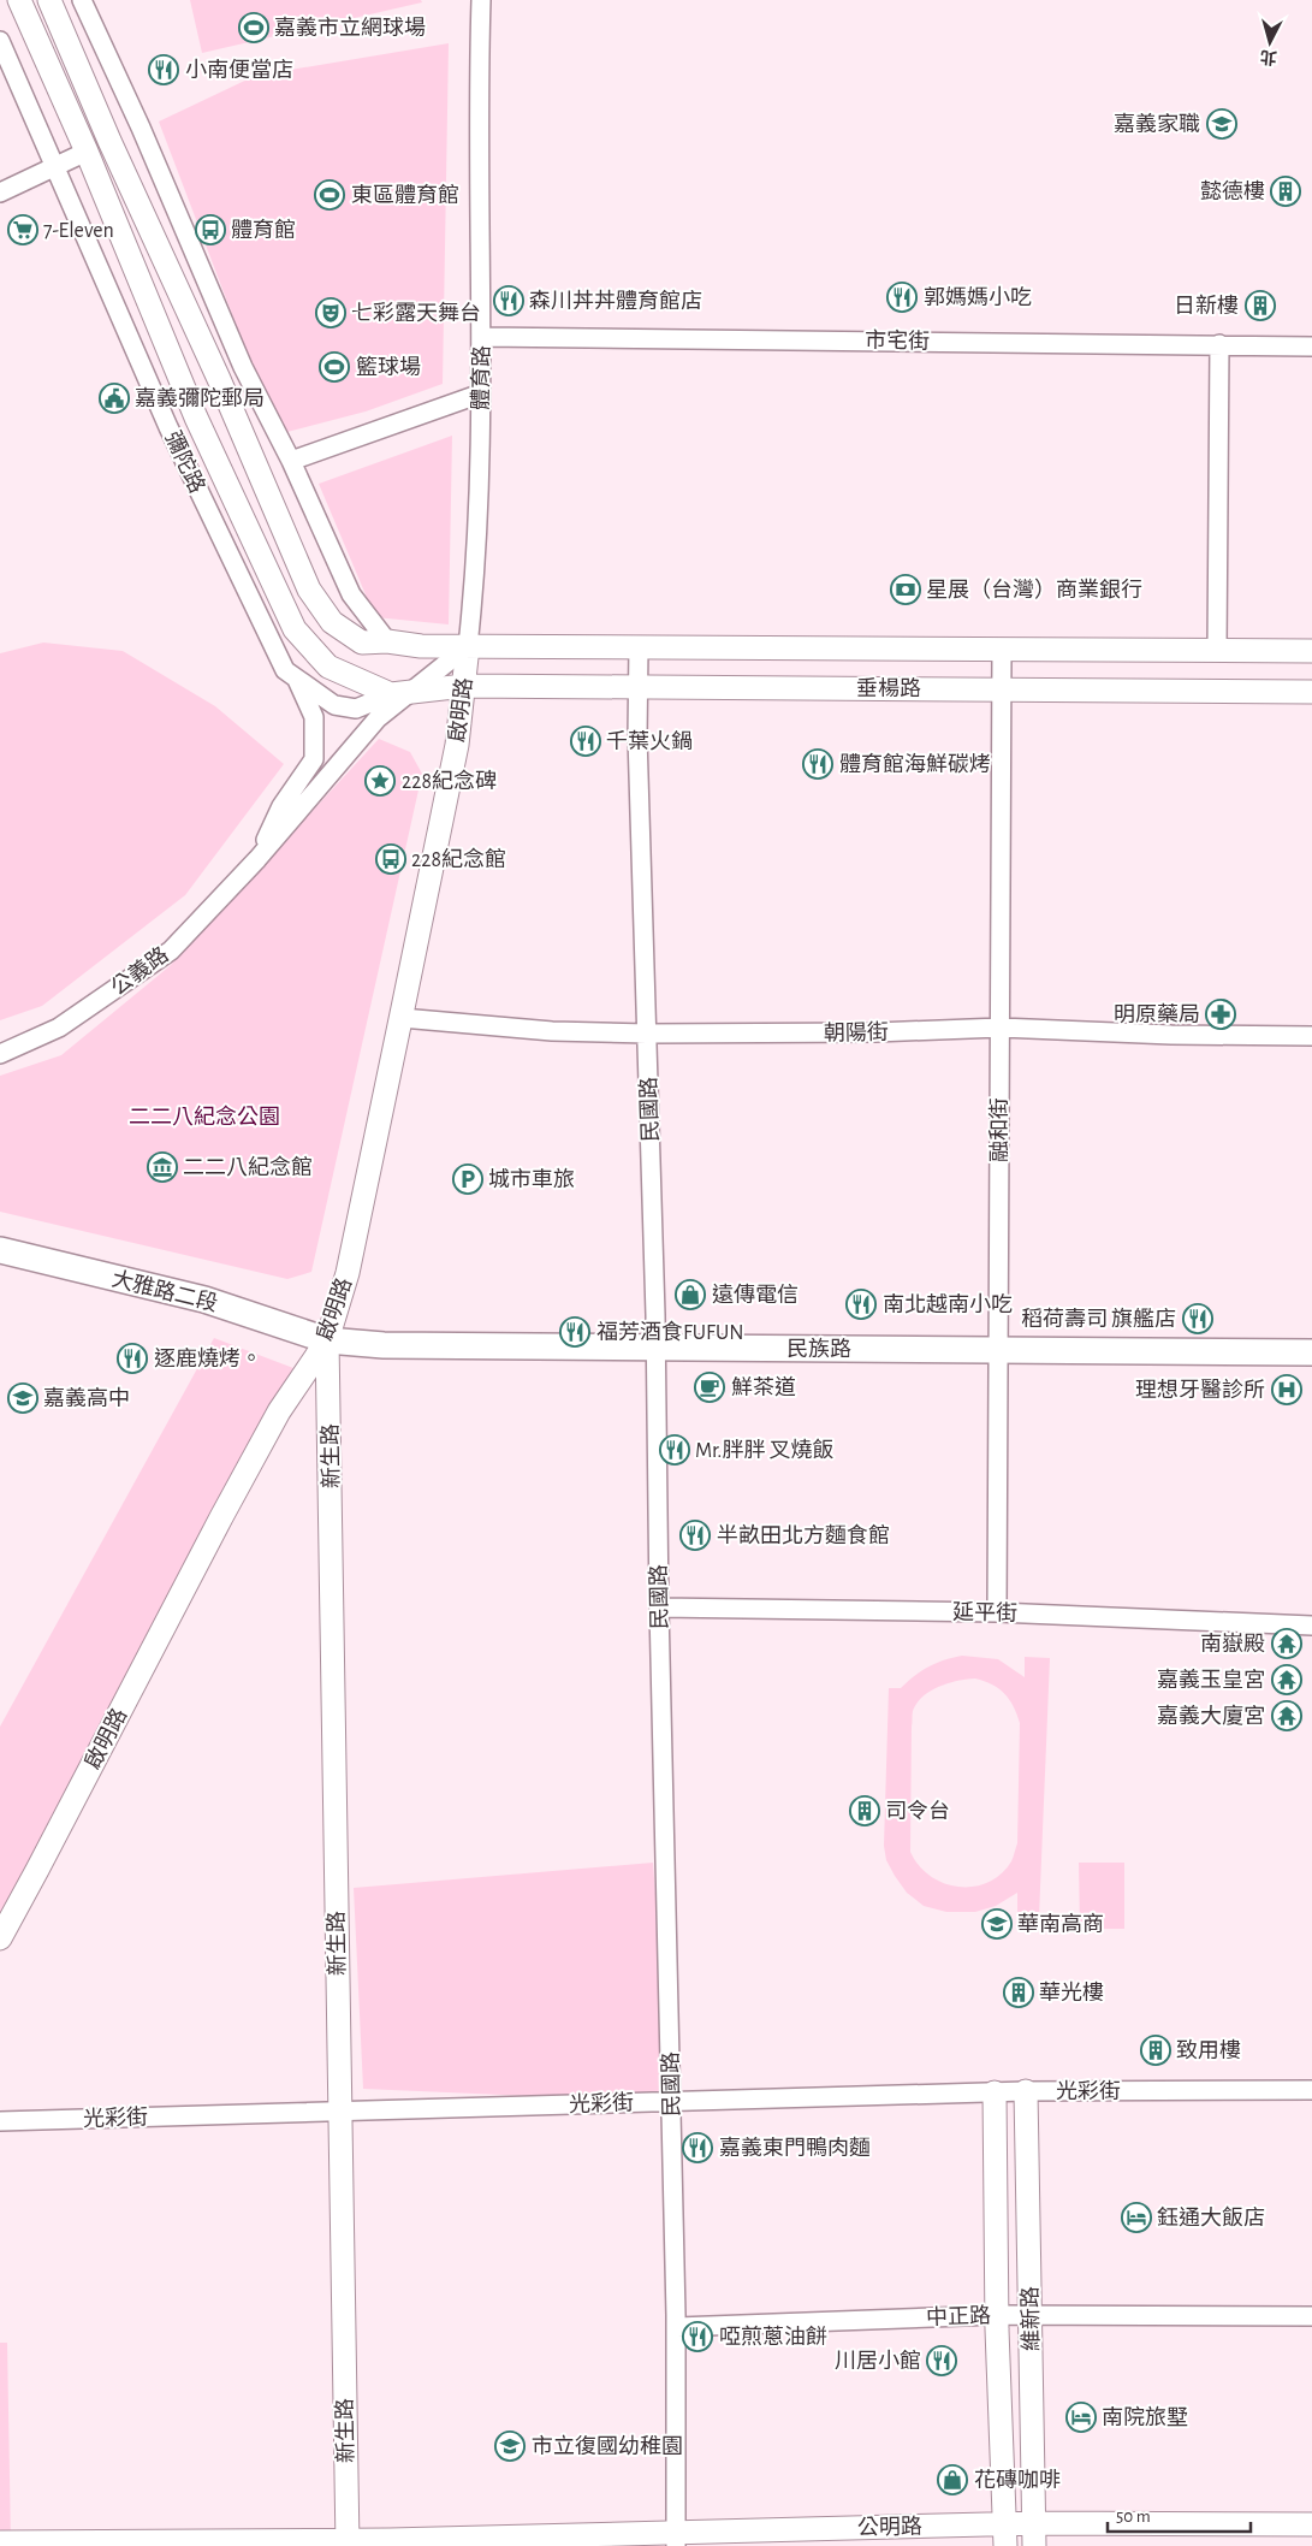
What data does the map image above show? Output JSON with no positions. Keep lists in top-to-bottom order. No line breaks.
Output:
{"streets":{"main road":["大雅路二段","民族路"],"street":["市宅街","體育路","彌陀路","垂楊路","啟明路","公義路","朝陽街","民國路","融和街","新生路","延平街","光彩街","中正路","維新路","公明路"]},"crossings":[["市宅街","體育路"],["體育路","垂楊路"],["體育路","啟明路"],["體育路","公義路"],["彌陀路","垂楊路"],["彌陀路","啟明路"],["彌陀路","公義路"],["垂楊路","啟明路"],["垂楊路","公義路"],["垂楊路","民國路"],["垂楊路","融和街"],["啟明路","公義路"],["啟明路","朝陽街"],["啟明路","大雅路二段"],["啟明路","民族路"],["啟明路","新生路"],["朝陽街","民國路"],["朝陽街","融和街"],["民國路","民族路"],["民國路","延平街"],["民國路","光彩街"],["民國路","中正路"],["民國路","公明路"],["融和街","民族路"],["融和街","延平街"],["大雅路二段","民族路"],["大雅路二段","新生路"],["民族路","新生路"],["新生路","光彩街"],["新生路","公明路"],["光彩街","維新路"],["中正路","維新路"],["維新路","公明路"]],"parks":["二二八紀念公園"],"places":{"sports":["嘉義市立網球場","東區體育館","籃球場"],"restaurant":["小南便當店","郭媽媽小吃","森川丼丼體育館店","千葉火鍋","體育館海鮮碳烤","南北越南小吃","稻荷壽司 旗艦店","福芳酒食FUFUN","逐鹿燒烤。","Mr.胖胖 叉燒飯","半畝田北方麵食館","嘉義東門鴨肉麵","啞煎蔥油餅","川居小館"],"school or university":["嘉義家職","嘉義高中","華南高商","市立復國幼稚園"],"building":["懿德樓","日新樓","司令台","華光樓","致用樓"],"supermarket":["7-Eleven"],"bus stop":["體育館","228紀念館"],"theatre":["七彩露天舞台"],"public building":["嘉義彌陀郵局"],"bank":["星展（台灣）商業銀行"],"place":["228紀念碑"],"pharmacy":["明原藥局"],"museum":["二二八紀念館"],"parking":["城市車旅"],"shop":["遠傳電信","花磚咖啡"],"cafe":["鮮茶道"],"hospital":["理想牙醫診所"],"temple":["南嶽殿","嘉義玉皇宮","嘉義大廈宮"],"hotel":["鈺通大飯店","南院旅墅"]},"scale_bar":"50 m","north":"bottom"}
